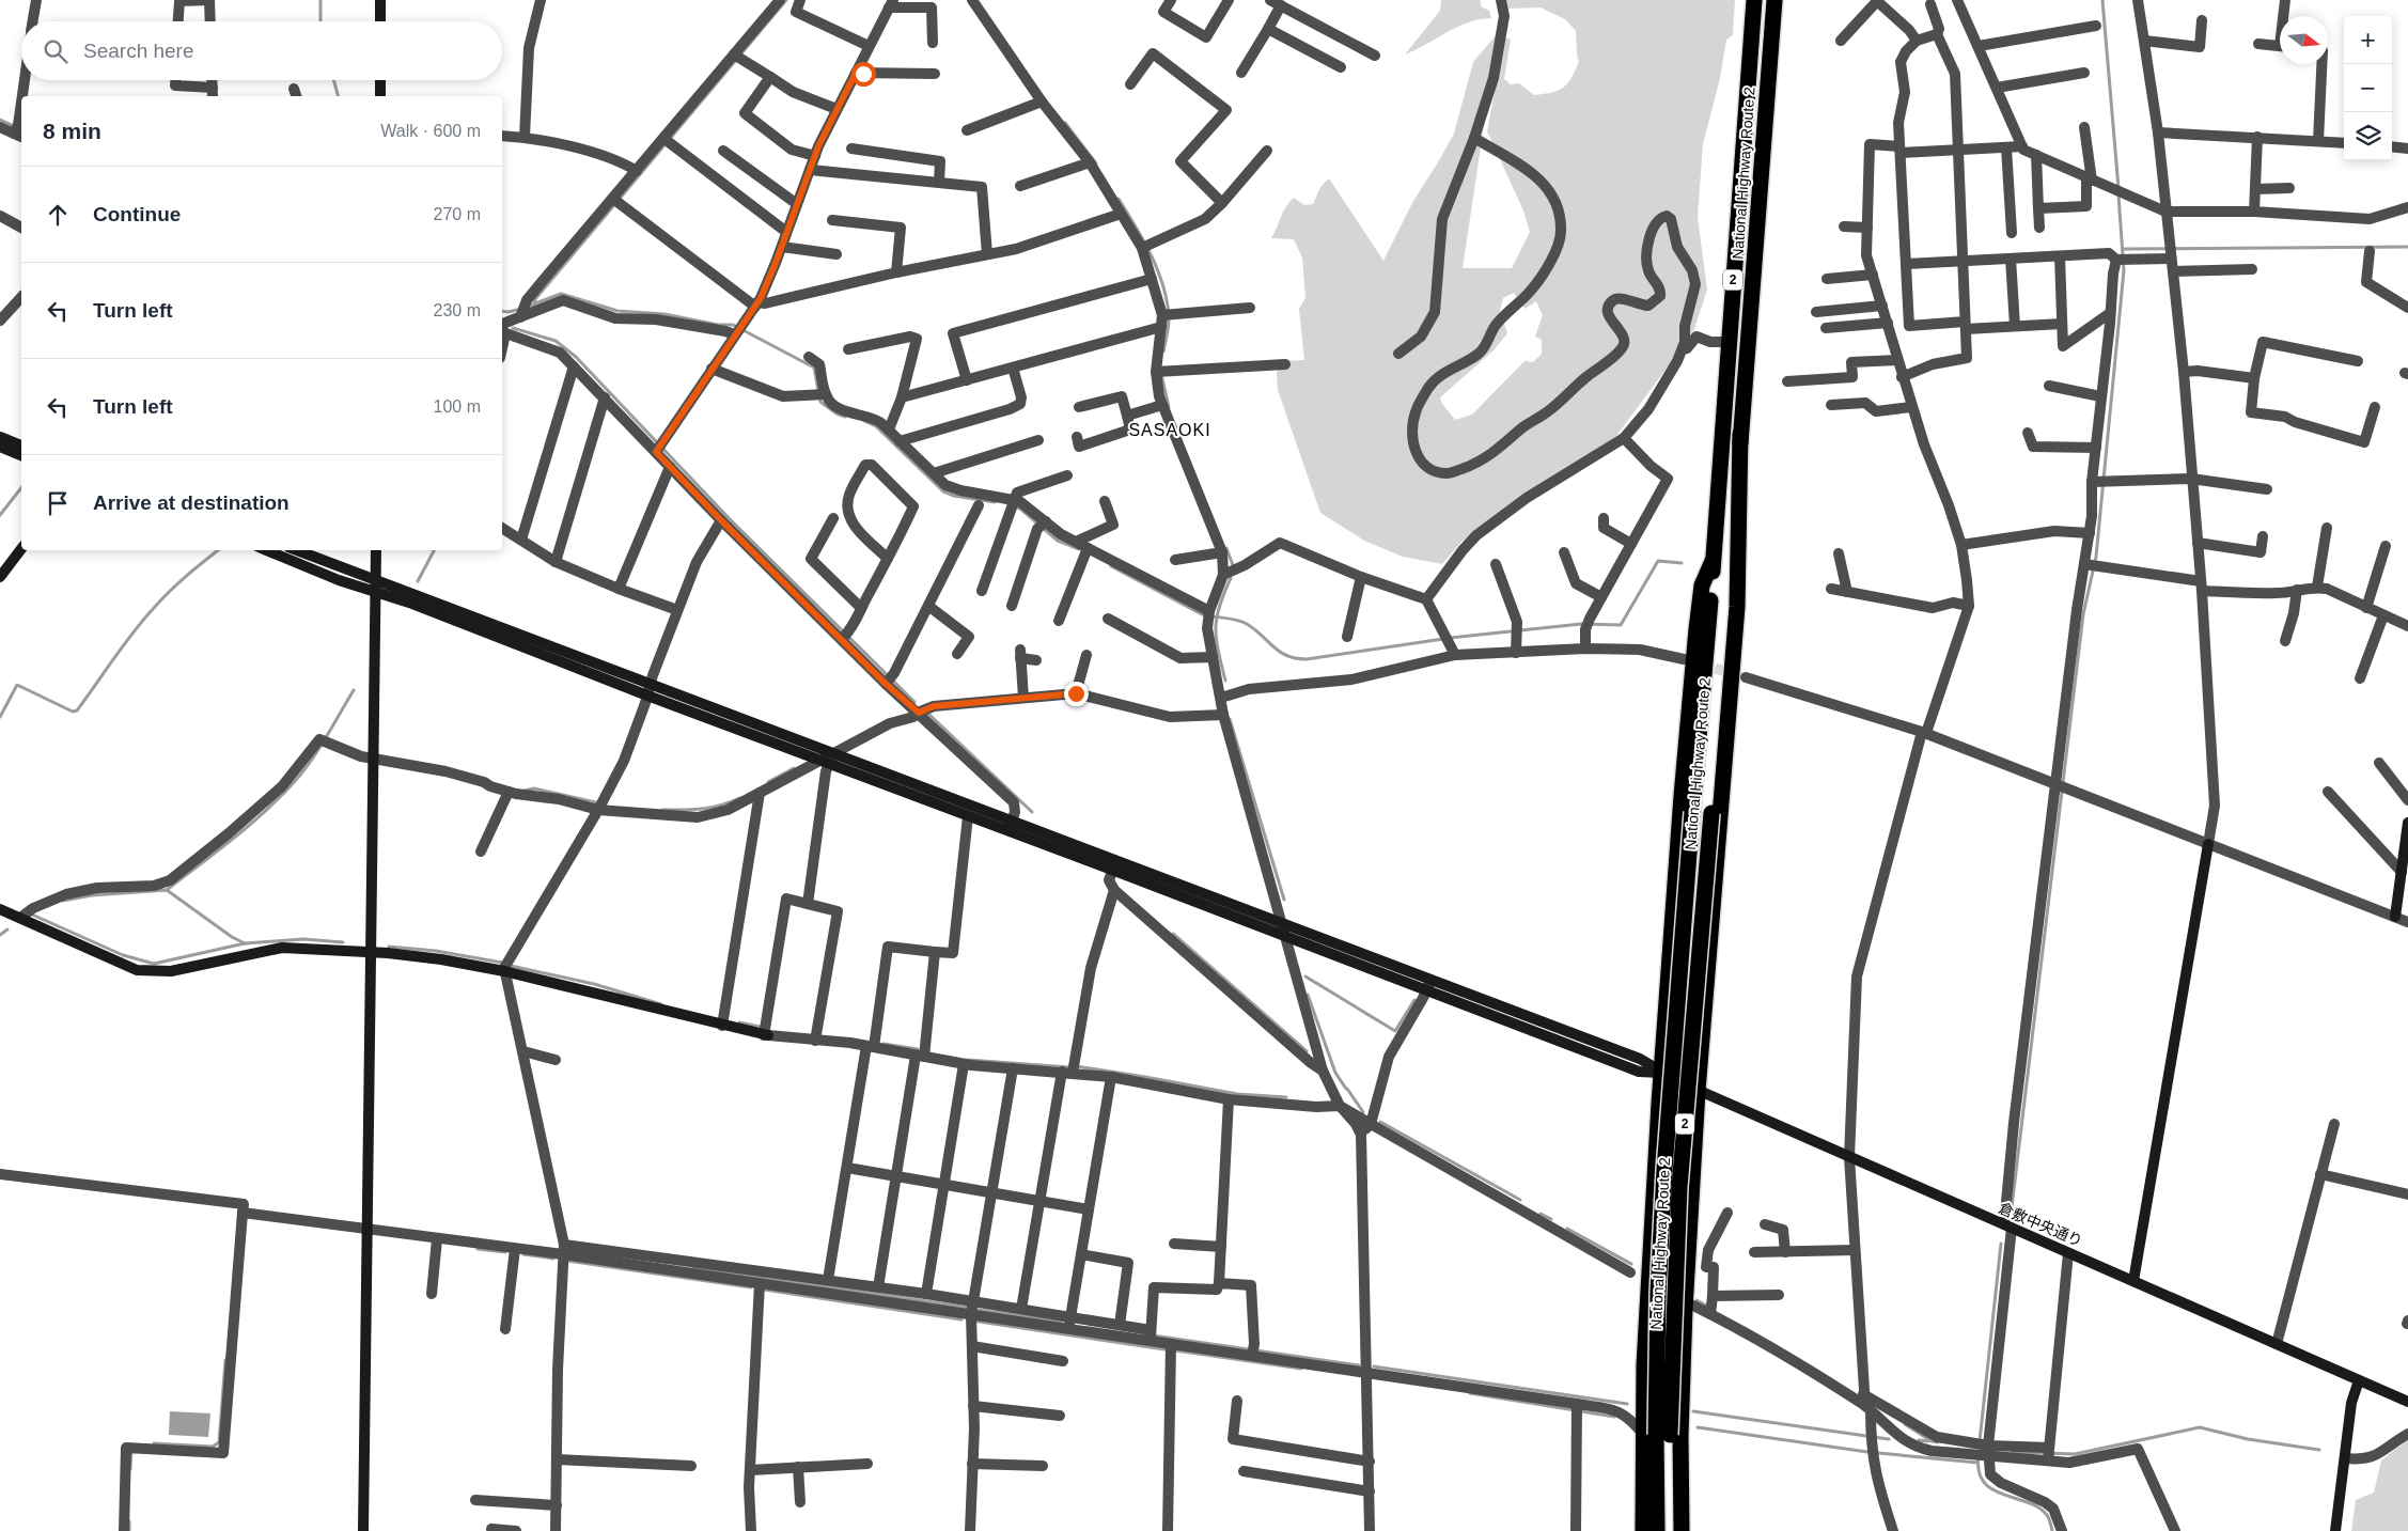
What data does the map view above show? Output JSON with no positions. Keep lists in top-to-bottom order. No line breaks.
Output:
{"streets":{"highway":["National Highway Route 2","2"],"street":["倉敷中央通り"]},"districts":["SASAOKI"],"north":"right","page":{"map_buttons":["+","−"],"search":"Search here","heading":["8 min","Walk · 600 m"],"list":[["Continue","270 m"],["Turn left","230 m"],["Turn left","100 m"],"Arrive at destination"]}}
